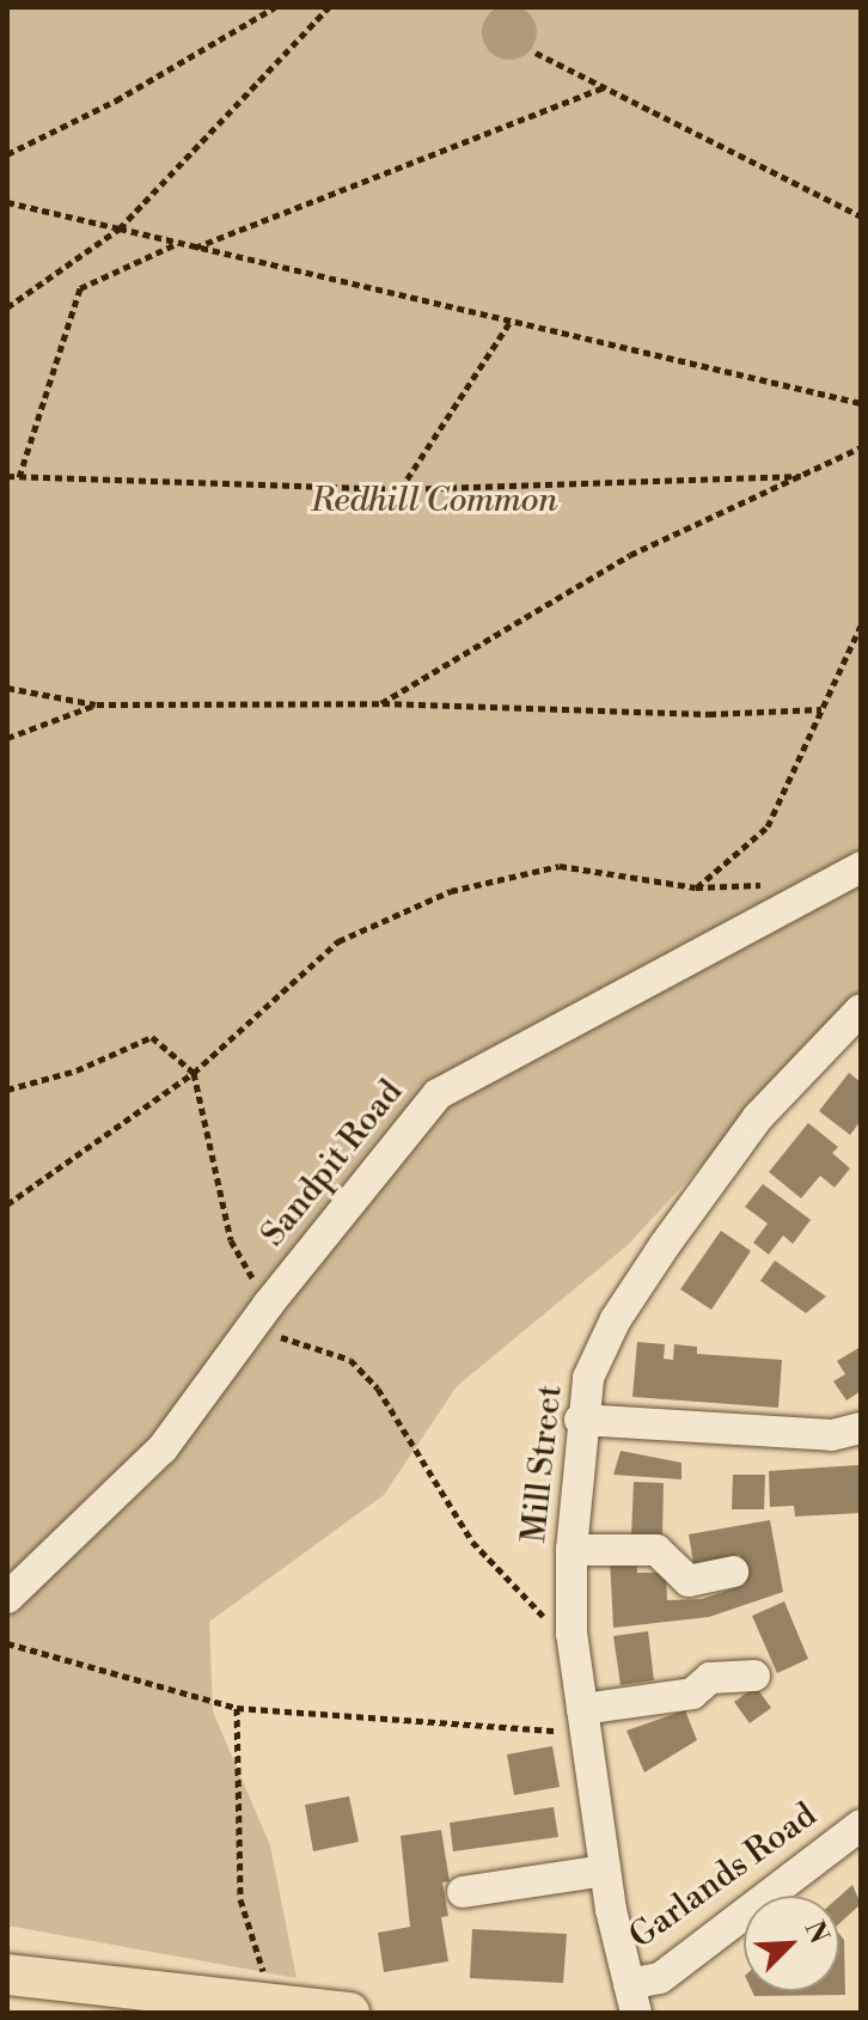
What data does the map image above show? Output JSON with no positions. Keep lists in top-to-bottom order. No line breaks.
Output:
{"streets":{"street":["Sandpit Road","Mill Street","Garlands Road"]},"crossings":[["Mill Street","Garlands Road"]],"parks":["Redhill Common"],"north":"top right"}
